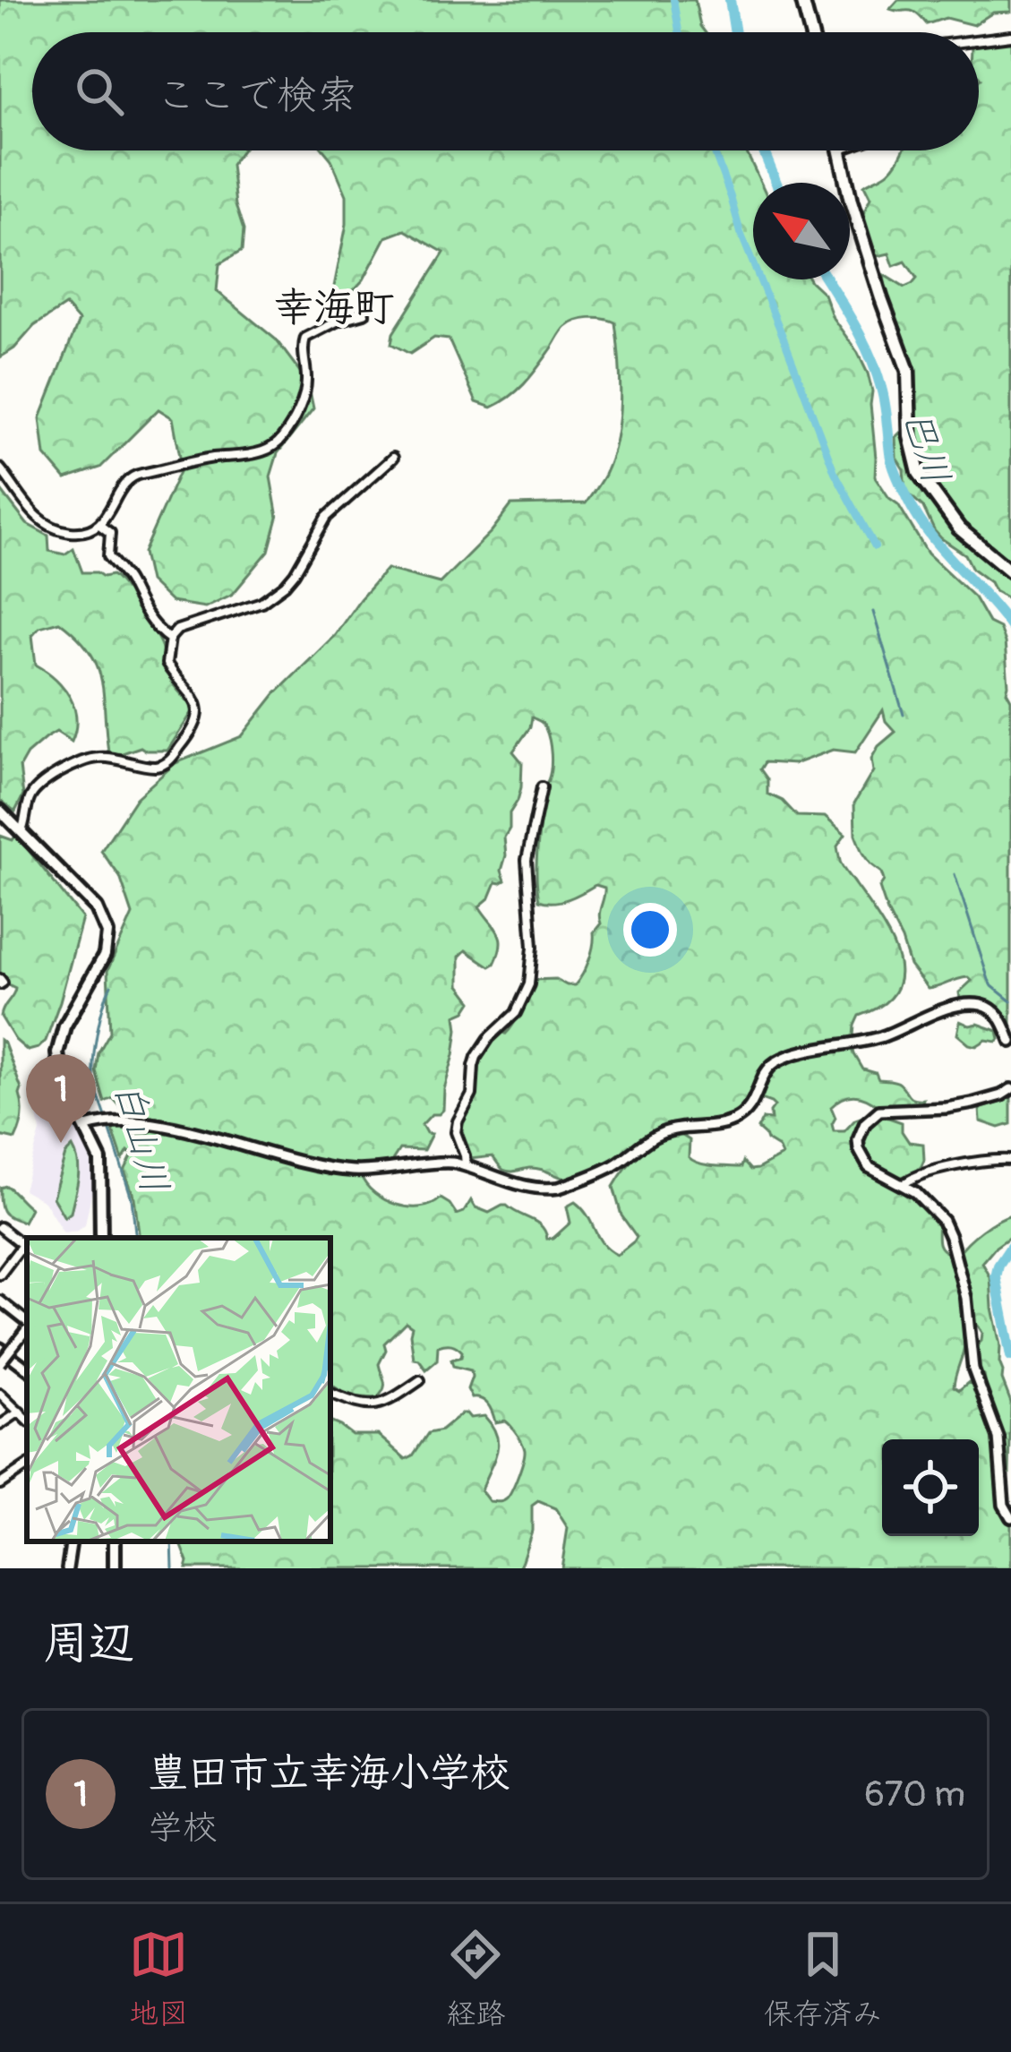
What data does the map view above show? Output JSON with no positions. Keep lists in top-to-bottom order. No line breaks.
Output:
{"districts":["幸海町"],"water":["巴川","白山川"],"north":"top left","page":{"search":"ここで検索","pins":"1","heading":"周辺","list":[{"mark":"1","name":"豊田市立幸海小学校","note":"学校","value":"670 m"}],"nav":["地図","経路","保存済み"]}}
